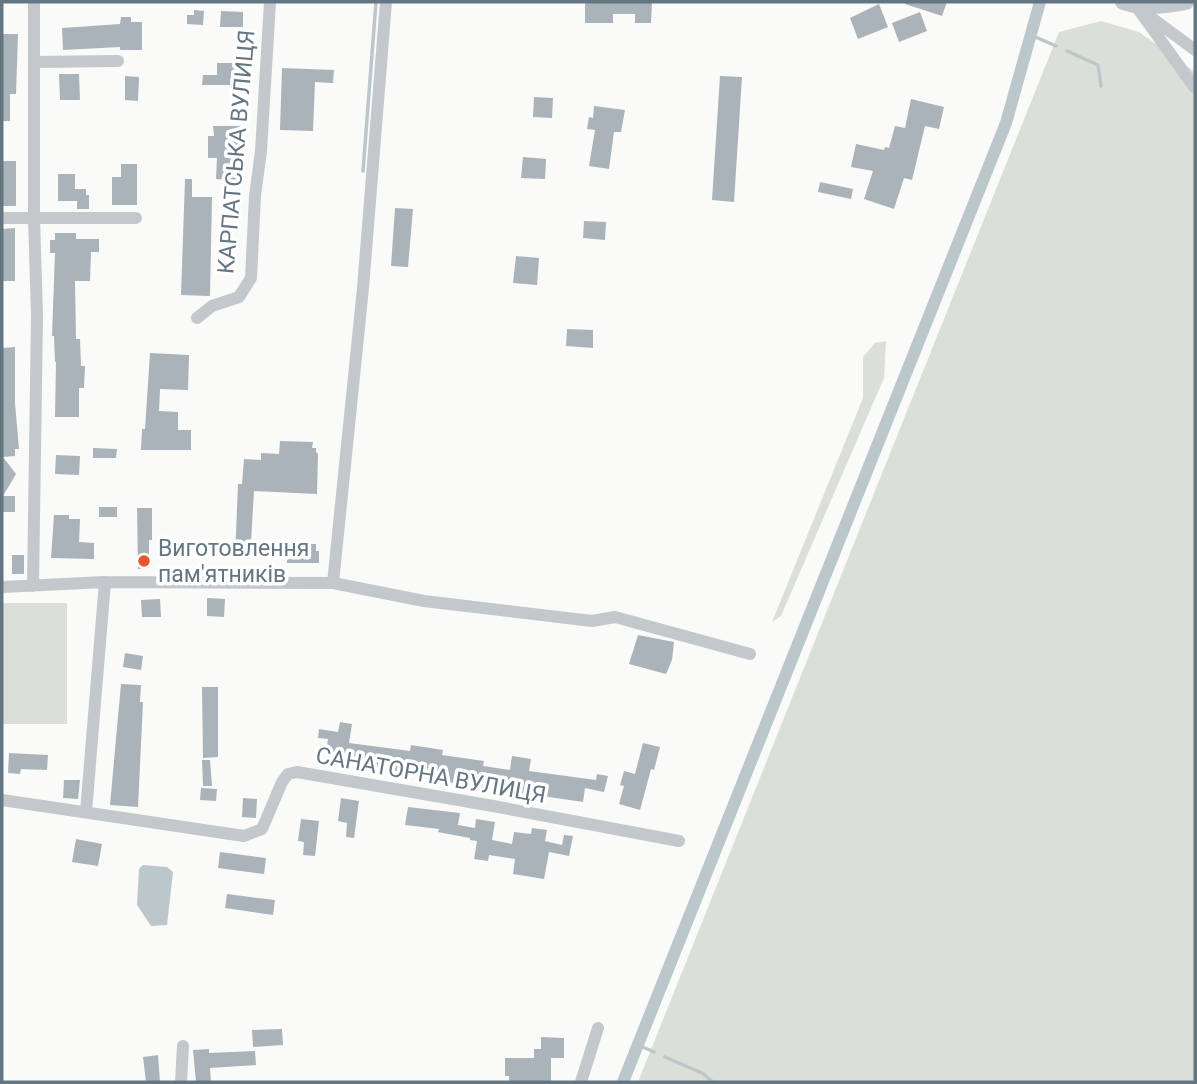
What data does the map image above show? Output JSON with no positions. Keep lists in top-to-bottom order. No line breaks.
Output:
{"streets":{"street":["КАРПАТСЬКА ВУЛИЦЯ","САНАТОРНА ВУЛИЦЯ"]},"places":["Виготовлення пам'ятників"]}
